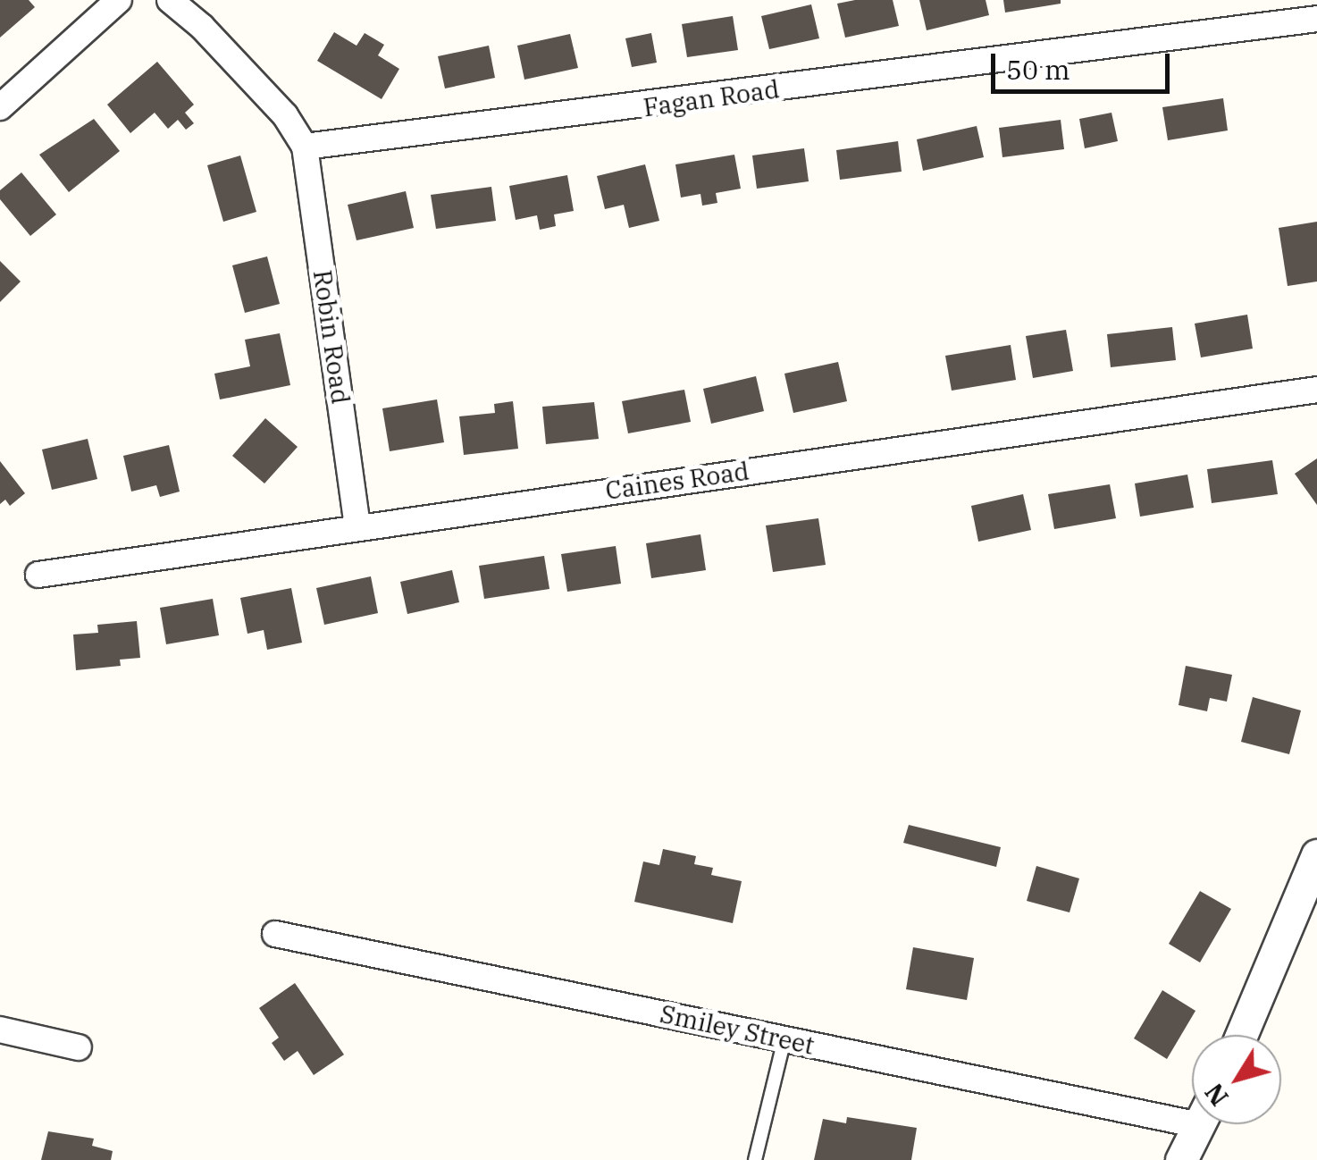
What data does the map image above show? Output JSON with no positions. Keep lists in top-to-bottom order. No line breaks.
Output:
{"streets":{"street":["Fagan Road","Robin Road","Caines Road","Smiley Street"]},"crossings":[["Fagan Road","Robin Road"],["Robin Road","Caines Road"]],"scale_bar":"50 m","north":"bottom left"}
